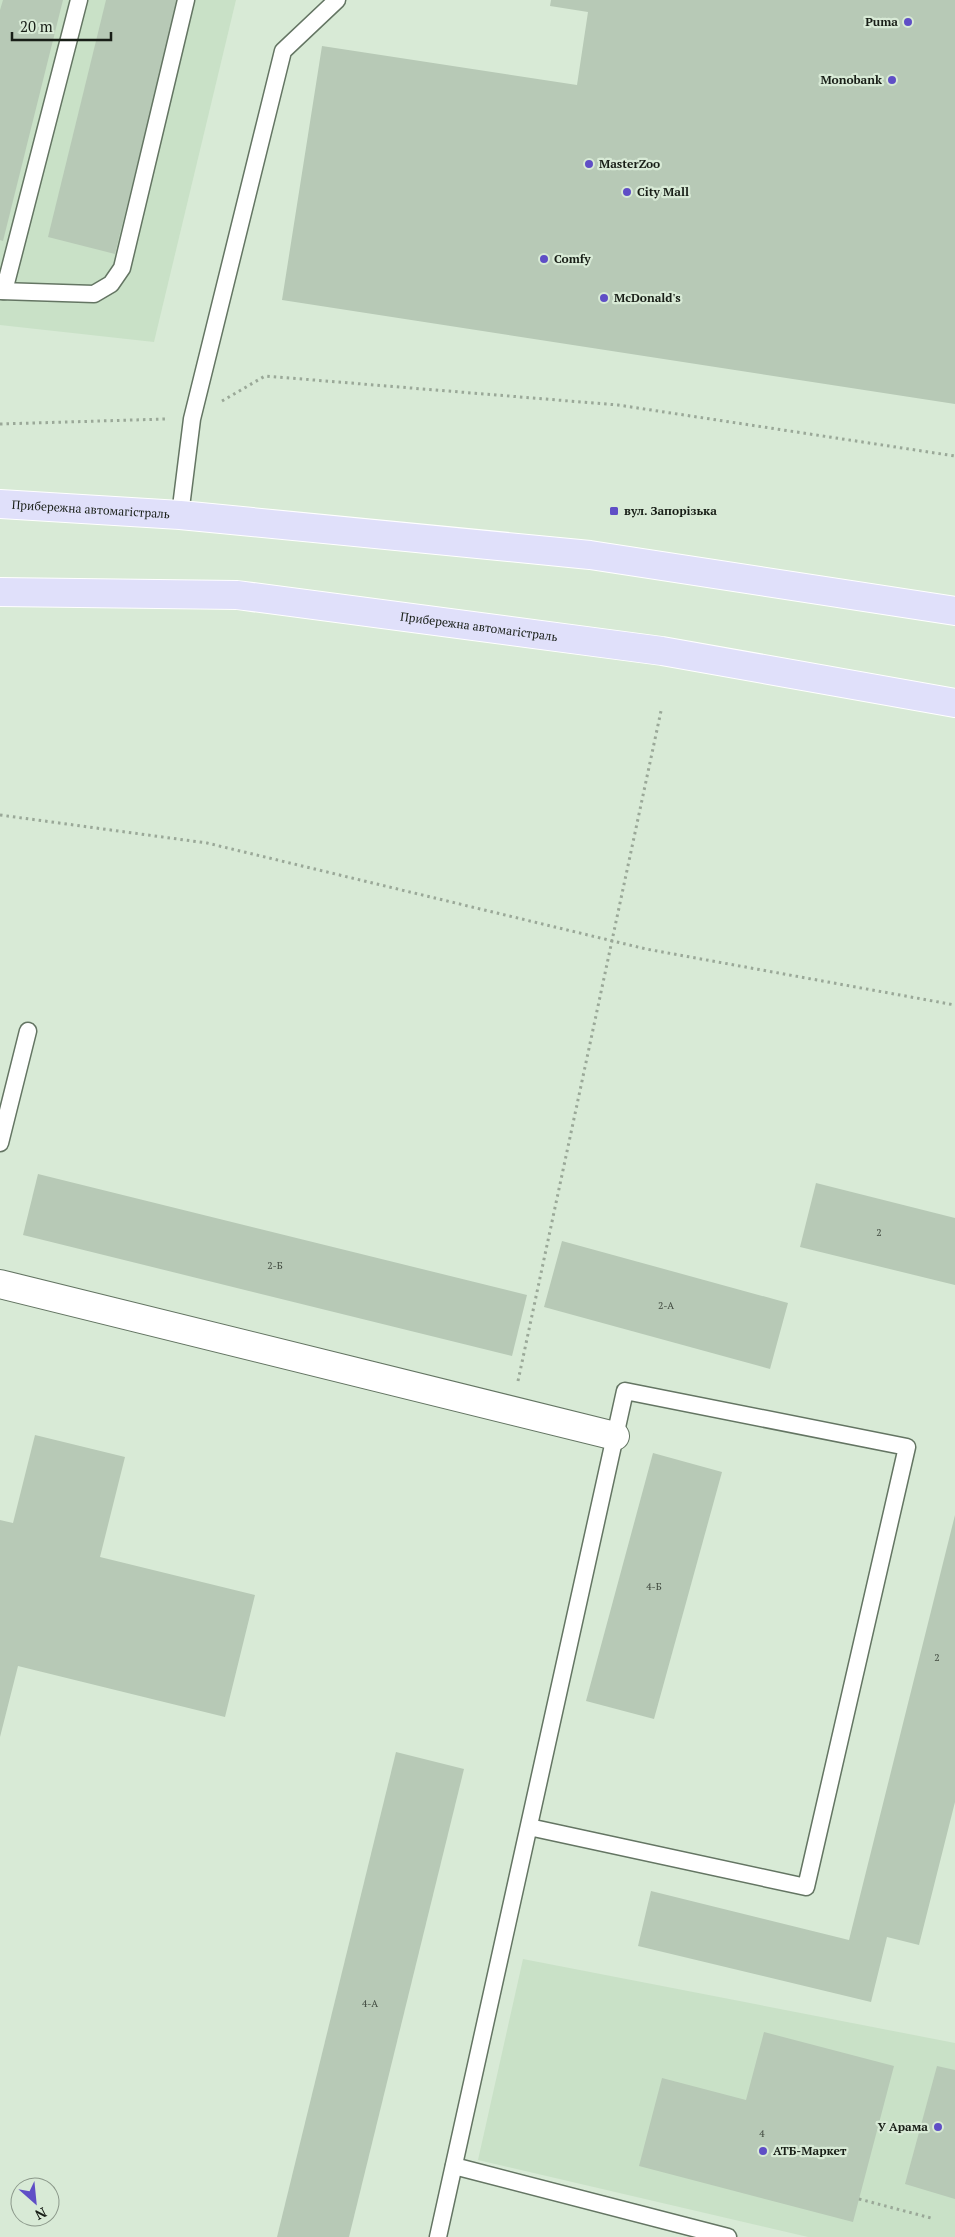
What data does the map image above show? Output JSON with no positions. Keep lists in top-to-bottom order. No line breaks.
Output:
{"streets":{"main road":["Прибережна автомагістраль"]},"places":{"other":["Puma","Monobank","MasterZoo","City Mall","Comfy","McDonald's","У Арама","АТБ-Маркет"],"transit":["вул. Запорізька"]},"house_numbers":["2","2-Б","2-А","4-Б","2","4-А","4"],"scale_bar":"20 m","north":"bottom right"}
